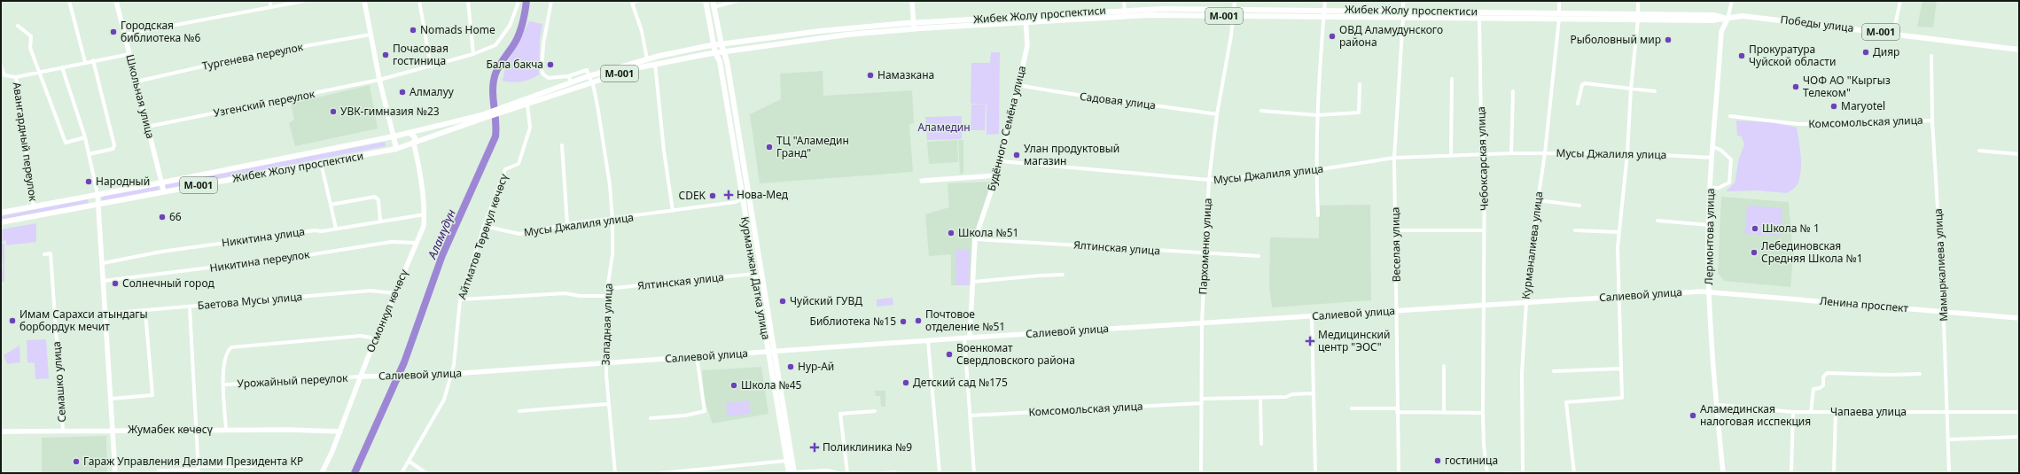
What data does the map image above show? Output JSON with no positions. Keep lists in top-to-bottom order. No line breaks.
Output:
{"streets":{"main road":["Жибек Жолу проспектиси","М-001","Победы улица","Школьная улица","Будённого Семёна улица","Лермонтова улица","Курманжан Датка улица","Салиевой улица","Ленина проспект","Осмонкул көчөсү","Жумабек көчөсү"],"street":["Тургенева переулок","Садовая улица","Узгенский переулок","Комсомольская улица","Авангардный переулок","Мусы Джалиля улица","Чебоксарская улица","Айтматов Төрөкул көчөсү","Никитина улица","Веселая улица","Курманалиева улица","Пархоменко улица","Ялтинская улица","Никитина переулок","Мамыркалиева улица","Баетова Мусы улица","Западная улица","Урожайный переулок","Семашко улица","Чапаева улица"]},"crossings":[["Жибек Жолу проспектиси","М-001"],["Жибек Жолу проспектиси","Победы улица"],["Жибек Жолу проспектиси","Школьная улица"],["Жибек Жолу проспектиси","Будённого Семёна улица"],["Жибек Жолу проспектиси","Авангардный переулок"],["Жибек Жолу проспектиси","Чебоксарская улица"],["Жибек Жолу проспектиси","Лермонтова улица"],["Жибек Жолу проспектиси","Веселая улица"],["Жибек Жолу проспектиси","Курманалиева улица"],["Жибек Жолу проспектиси","Пархоменко улица"],["Жибек Жолу проспектиси","Курманжан Датка улица"],["Жибек Жолу проспектиси","Осмонкул көчөсү"],["М-001","Айтматов Төрөкул көчөсү"],["М-001","Курманжан Датка улица"],["М-001","Западная улица"],["Тургенева переулок","Школьная улица"],["Школьная улица","Узгенский переулок"],["Садовая улица","Будённого Семёна улица"],["Садовая улица","Пархоменко улица"],["Комсомольская улица","Пархоменко улица"],["Комсомольская улица","Мамыркалиева улица"],["Будённого Семёна улица","Мусы Джалиля улица"],["Будённого Семёна улица","Ялтинская улица"],["Будённого Семёна улица","Салиевой улица"],["Мусы Джалиля улица","Чебоксарская улица"],["Мусы Джалиля улица","Айтматов Төрөкул көчөсү"],["Мусы Джалиля улица","Лермонтова улица"],["Мусы Джалиля улица","Веселая улица"],["Мусы Джалиля улица","Курманалиева улица"],["Мусы Джалиля улица","Пархоменко улица"],["Мусы Джалиля улица","Курманжан Датка улица"],["Мусы Джалиля улица","Западная улица"],["Чебоксарская улица","Салиевой улица"],["Айтматов Төрөкул көчөсү","Салиевой улица"],["Лермонтова улица","Салиевой улица"],["Лермонтова улица","Ленина проспект"],["Лермонтова улица","Чапаева улица"],["Никитина улица","Осмонкул көчөсү"],["Веселая улица","Салиевой улица"],["Курманалиева улица","Салиевой улица"],["Пархоменко улица","Ялтинская улица"],["Пархоменко улица","Салиевой улица"],["Ялтинская улица","Курманжан Датка улица"],["Ялтинская улица","Западная улица"],["Никитина переулок","Осмонкул көчөсү"],["Мамыркалиева улица","Ленина проспект"],["Мамыркалиева улица","Чапаева улица"],["Курманжан Датка улица","Салиевой улица"],["Салиевой улица","Ленина проспект"],["Салиевой улица","Осмонкул көчөсү"],["Салиевой улица","Западная улица"],["Салиевой улица","Урожайный переулок"],["Баетова Мусы улица","Осмонкул көчөсү"],["Осмонкул көчөсү","Урожайный переулок"],["Осмонкул көчөсү","Жумабек көчөсү"],["Семашко улица","Жумабек көчөсү"]],"water":["Аламүдүн"],"parks":["Аламедин"],"places":{"other":["Nomads Home","Городская библиотека №6","ОВД Аламудунского района","Рыболовный мир","Дияр","Почасовая гостиница","Прокуратура Чуйской области","Бала бакча","Намазкана","ЧОФ АО \"Кыргыз Телеком\"","Алмалуу","Maryotel","УВК-гимназия №23","ТЦ \"Аламедин Гранд\"","Улан продуктовый магазин","Народный","CDEK","66","Школа № 1","Школа №51","Лебединовская Средняя Школа №1","Солнечный город","Чуйский ГУВД","Имам Сарахси атындагы борбордук мечит","Почтовое отделение №51","Библиотека №15","Военкомат Свердловского района","Нур-Ай","Детский сад №175","Школа №45","Аламединская налоговая исспекция","гостиница","Гараж Управления Делами Президента КР"],"health":["Нова-Мед","Медицинский центр \"ЭОС\"","Поликлиника №9"]}}
